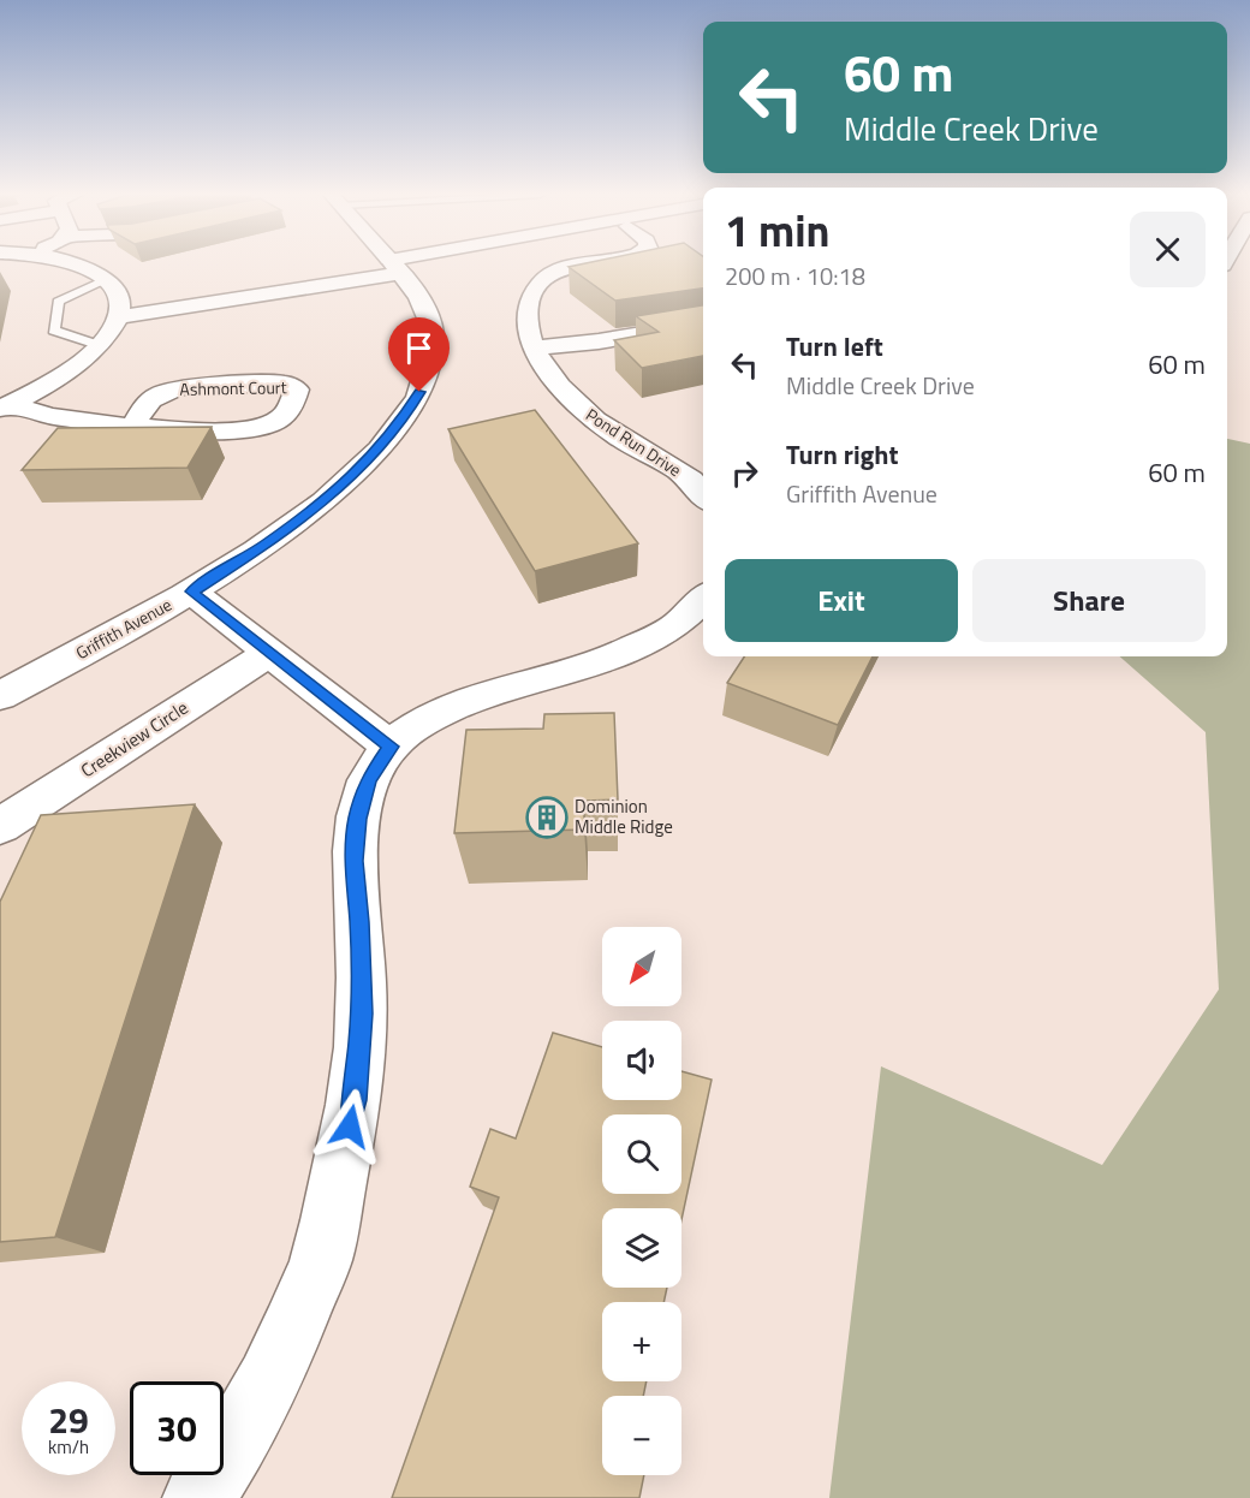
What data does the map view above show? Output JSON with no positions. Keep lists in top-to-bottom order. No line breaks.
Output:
{"streets":{"street":["Ashmont Court","Pond Run Drive","Griffith Avenue","Creekview Circle"]},"places":{"building":["Dominion Middle Ridge"]},"north":"bottom left","page":{"turn":["60 m","Middle Creek Drive"],"heading":["1 min","200 m · 10:18"],"list":[{"name":"Turn left","note":"Middle Creek Drive","value":"60 m"},{"name":"Turn right","note":"Griffith Avenue","value":"60 m"}],"buttons":["Exit","Share"],"map_buttons":["+","−"],"speed":"29 km/h","limit":"30"}}
